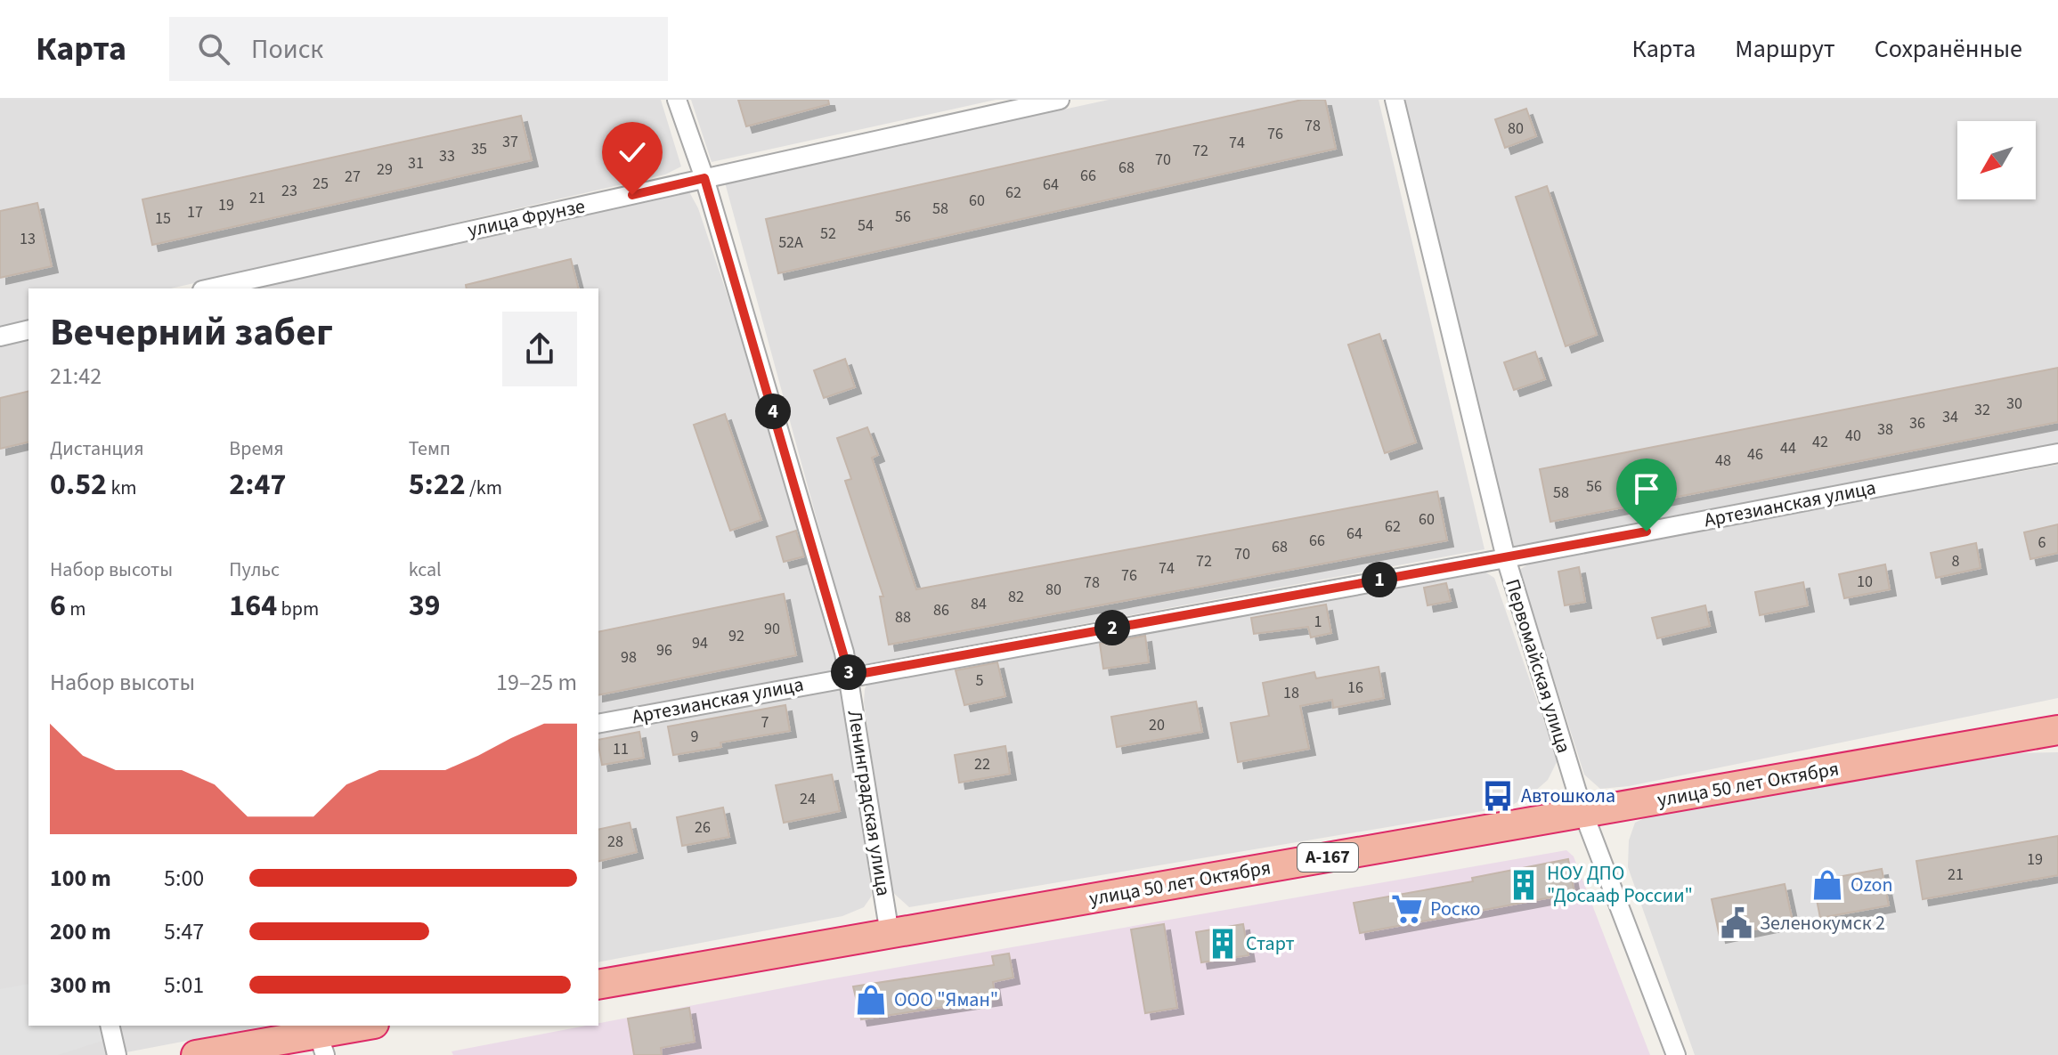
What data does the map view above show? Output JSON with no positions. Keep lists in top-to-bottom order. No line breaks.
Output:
{"streets":{"highway":["улица 50 лет Октября","А-167"],"street":["улица Фрунзе","Артезианская улица","Первомайская улица","Ленинградская улица"]},"crossings":[["улица Фрунзе","Ленинградская улица"],["Артезианская улица","Первомайская улица"],["Артезианская улица","Ленинградская улица"],["Первомайская улица","улица 50 лет Октября"],["улица 50 лет Октября","Ленинградская улица"]],"places":{"bus stop":["Автошкола"],"building":["НОУ ДПО \"Досааф России\"","Старт"],"shop":["Ozon","ООО \"Яман\""],"supermarket":["Роско"],"public building":["Зеленокумск 2"]},"house_numbers":["78","80","76","37","74","35","72","33","70","31","68","29","66","27","25","64","23","62","21","60","19","58","17","56","15","54","52","13","52А","30","32","34","36","38","40","42","44","46","48","56","58","60","62","64","66","6","68","70","72","8","74","76","10","78","80","82","84","86","88","1","90","92","94","96","98","5","16","18","7","20","9","11","22","24","26","28","19","21"],"north":"bottom left","page":{"header":"Карта","search":"Поиск","nav":["Карта","Маршрут","Сохранённые"],"heading":["Вечерний забег","21:42"],"pins":["4","1","2","3"],"stats":[["Дистанция","0.52 km"],["Время","2:47"],["Темп","5:22 /km"],["Набор высоты","6 m"],["Пульс","164 bpm"],["kcal","39"]],"chart":["Набор высоты","19–25 m"],"list":[{"name":"100 m","note":"5:00"},{"name":"200 m","note":"5:47"},{"name":"300 m","note":"5:01"}]}}
